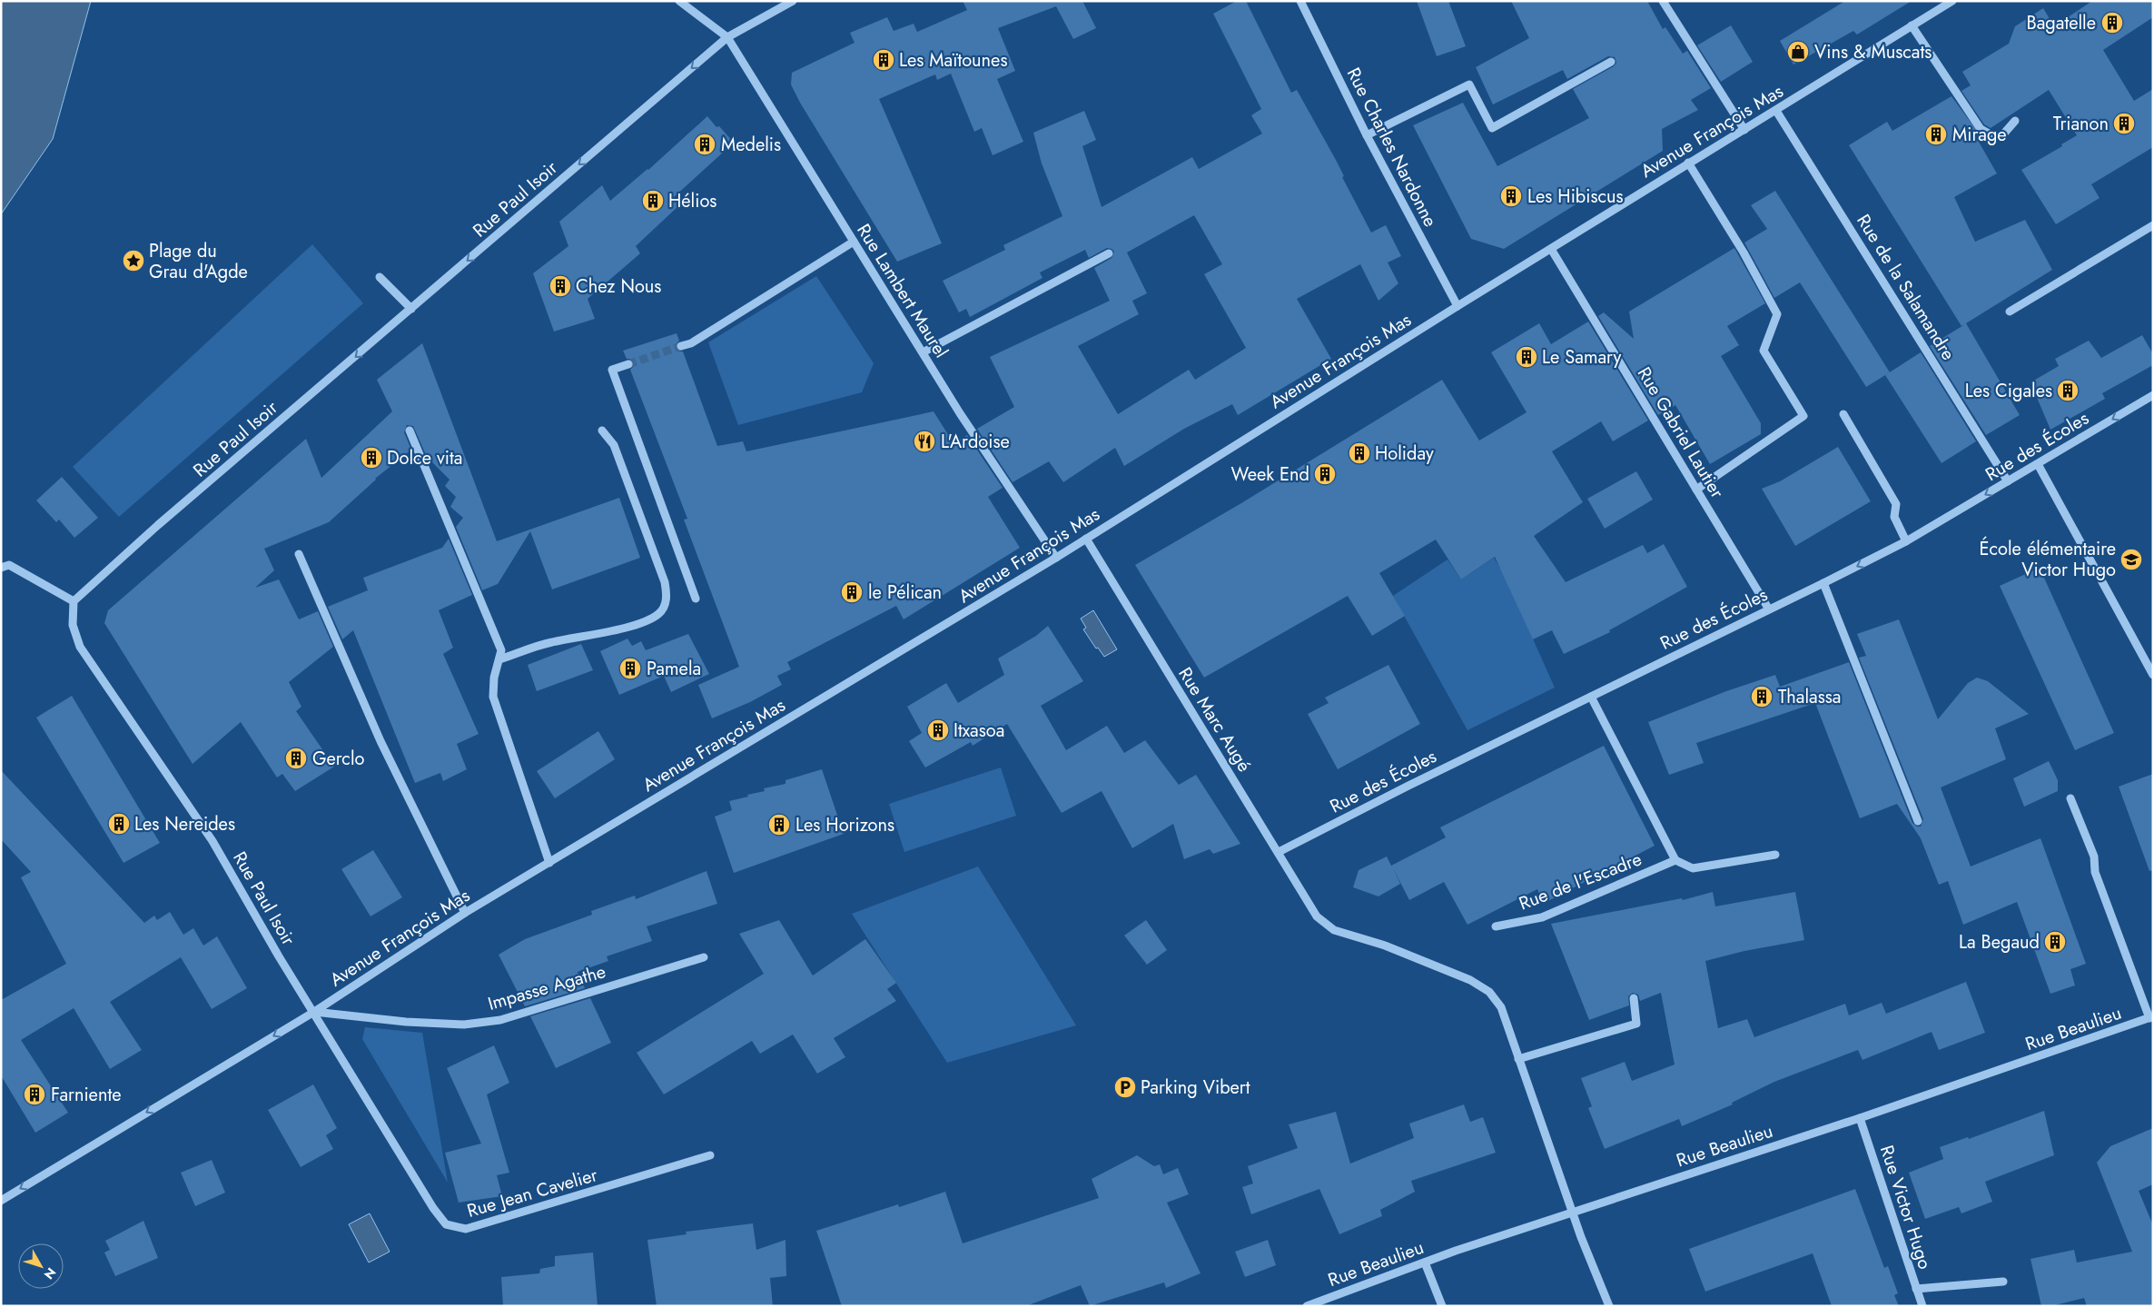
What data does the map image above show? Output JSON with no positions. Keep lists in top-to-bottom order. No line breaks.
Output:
{"streets":{"street":["Avenue François Mas","Rue Charles Nardonne","Rue Paul Isoir","Rue de la Salamandre","Rue Lambert Maurel","Rue Gabriel Lautier","Rue des Écoles","Rue Marc Augé","Rue de l'Escadre","Impasse Agathe","Rue Beaulieu","Rue Jean Cavelier","Rue Victor Hugo"]},"crossings":[["Avenue François Mas","Rue Charles Nardonne"],["Avenue François Mas","Rue Paul Isoir"],["Avenue François Mas","Rue de la Salamandre"],["Avenue François Mas","Rue Lambert Maurel"],["Avenue François Mas","Rue Gabriel Lautier"],["Avenue François Mas","Rue Marc Augé"],["Avenue François Mas","Impasse Agathe"],["Avenue François Mas","Rue Jean Cavelier"],["Rue Paul Isoir","Rue Lambert Maurel"],["Rue Paul Isoir","Impasse Agathe"],["Rue Paul Isoir","Rue Jean Cavelier"],["Rue de la Salamandre","Rue des Écoles"],["Rue Gabriel Lautier","Rue des Écoles"],["Rue des Écoles","Rue Marc Augé"],["Impasse Agathe","Rue Jean Cavelier"],["Rue Beaulieu","Rue Victor Hugo"]],"one_way":["Rue Paul Isoir"],"places":{"building":["Bagatelle","Les Maïtounes","Trianon","Mirage","Medelis","Les Hibiscus","Hélios","Chez Nous","Le Samary","Les Cigales","Holiday","Dolce vita","Week End","le Pélican","Pamela","Thalassa","Itxasoa","Gerclo","Les Nereides","Les Horizons","La Begaud","Farniente"],"shop":["Vins & Muscats"],"place":["Plage du Grau d'Agde"],"restaurant":["L'Ardoise"],"school or university":["École élémentaire Victor Hugo"],"parking":["Parking Vibert"]},"north":"bottom right"}
